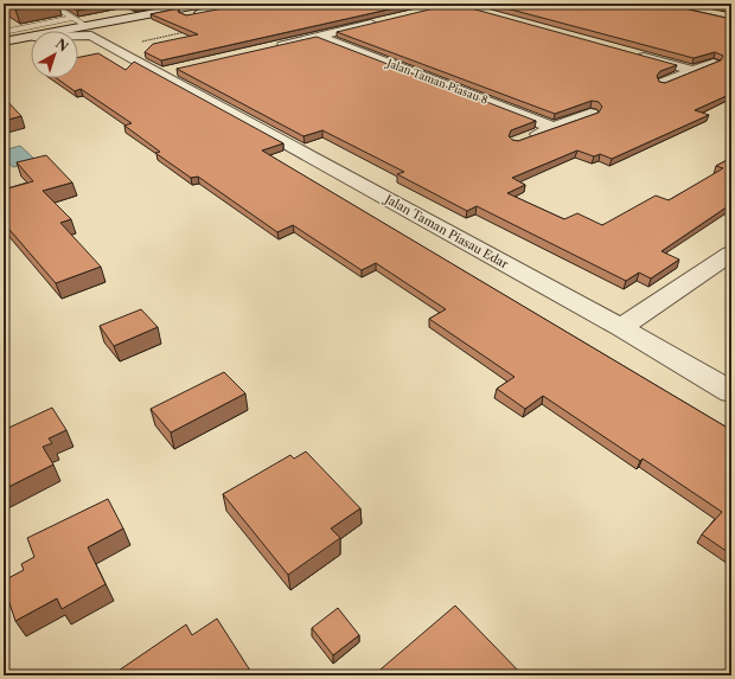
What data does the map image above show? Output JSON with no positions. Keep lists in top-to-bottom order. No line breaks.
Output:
{"streets":{"street":["Jalan Taman Piasau 8","Jalan Taman Piasau Edar"]},"north":"top right"}
